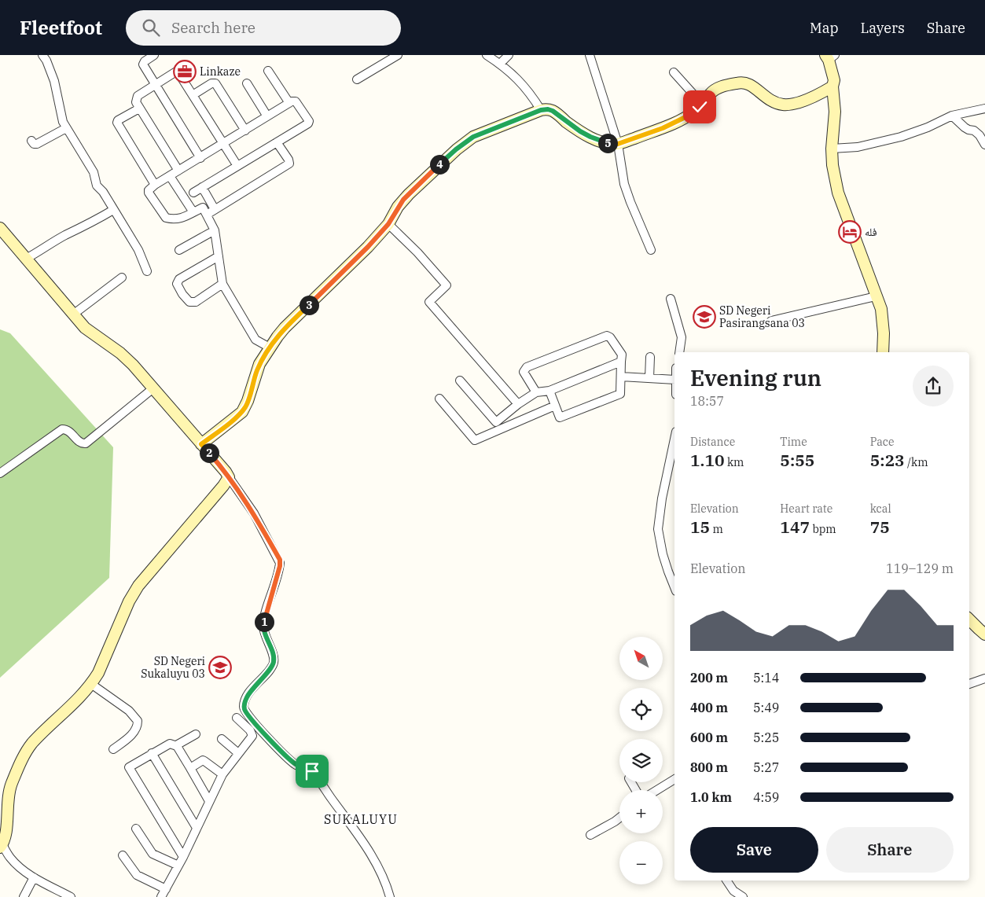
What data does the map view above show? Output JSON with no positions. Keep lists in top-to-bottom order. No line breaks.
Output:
{"districts":["SUKALUYU"],"places":{"office":["Linkaze"],"hotel":["فله"],"school or university":["SD Negeri Pasirangsana 03","SD Negeri Sukaluyu 03"]},"north":"top left","page":{"header":"Fleetfoot","search":"Search here","nav":["Map","Layers","Share"],"pins":["5","4","3","2","1"],"heading":["Evening run","18:57"],"stats":[["Distance","1.10 km"],["Time","5:55"],["Pace","5:23 /km"],["Elevation","15 m"],["Heart rate","147 bpm"],["kcal","75"]],"chart":["Elevation","119–129 m"],"map_buttons":["+","−"],"list":[{"name":"200 m","note":"5:14"},{"name":"400 m","note":"5:49"},{"name":"600 m","note":"5:25"},{"name":"800 m","note":"5:27"},{"name":"1.0 km","note":"4:59"}],"buttons":["Save","Share"]}}
